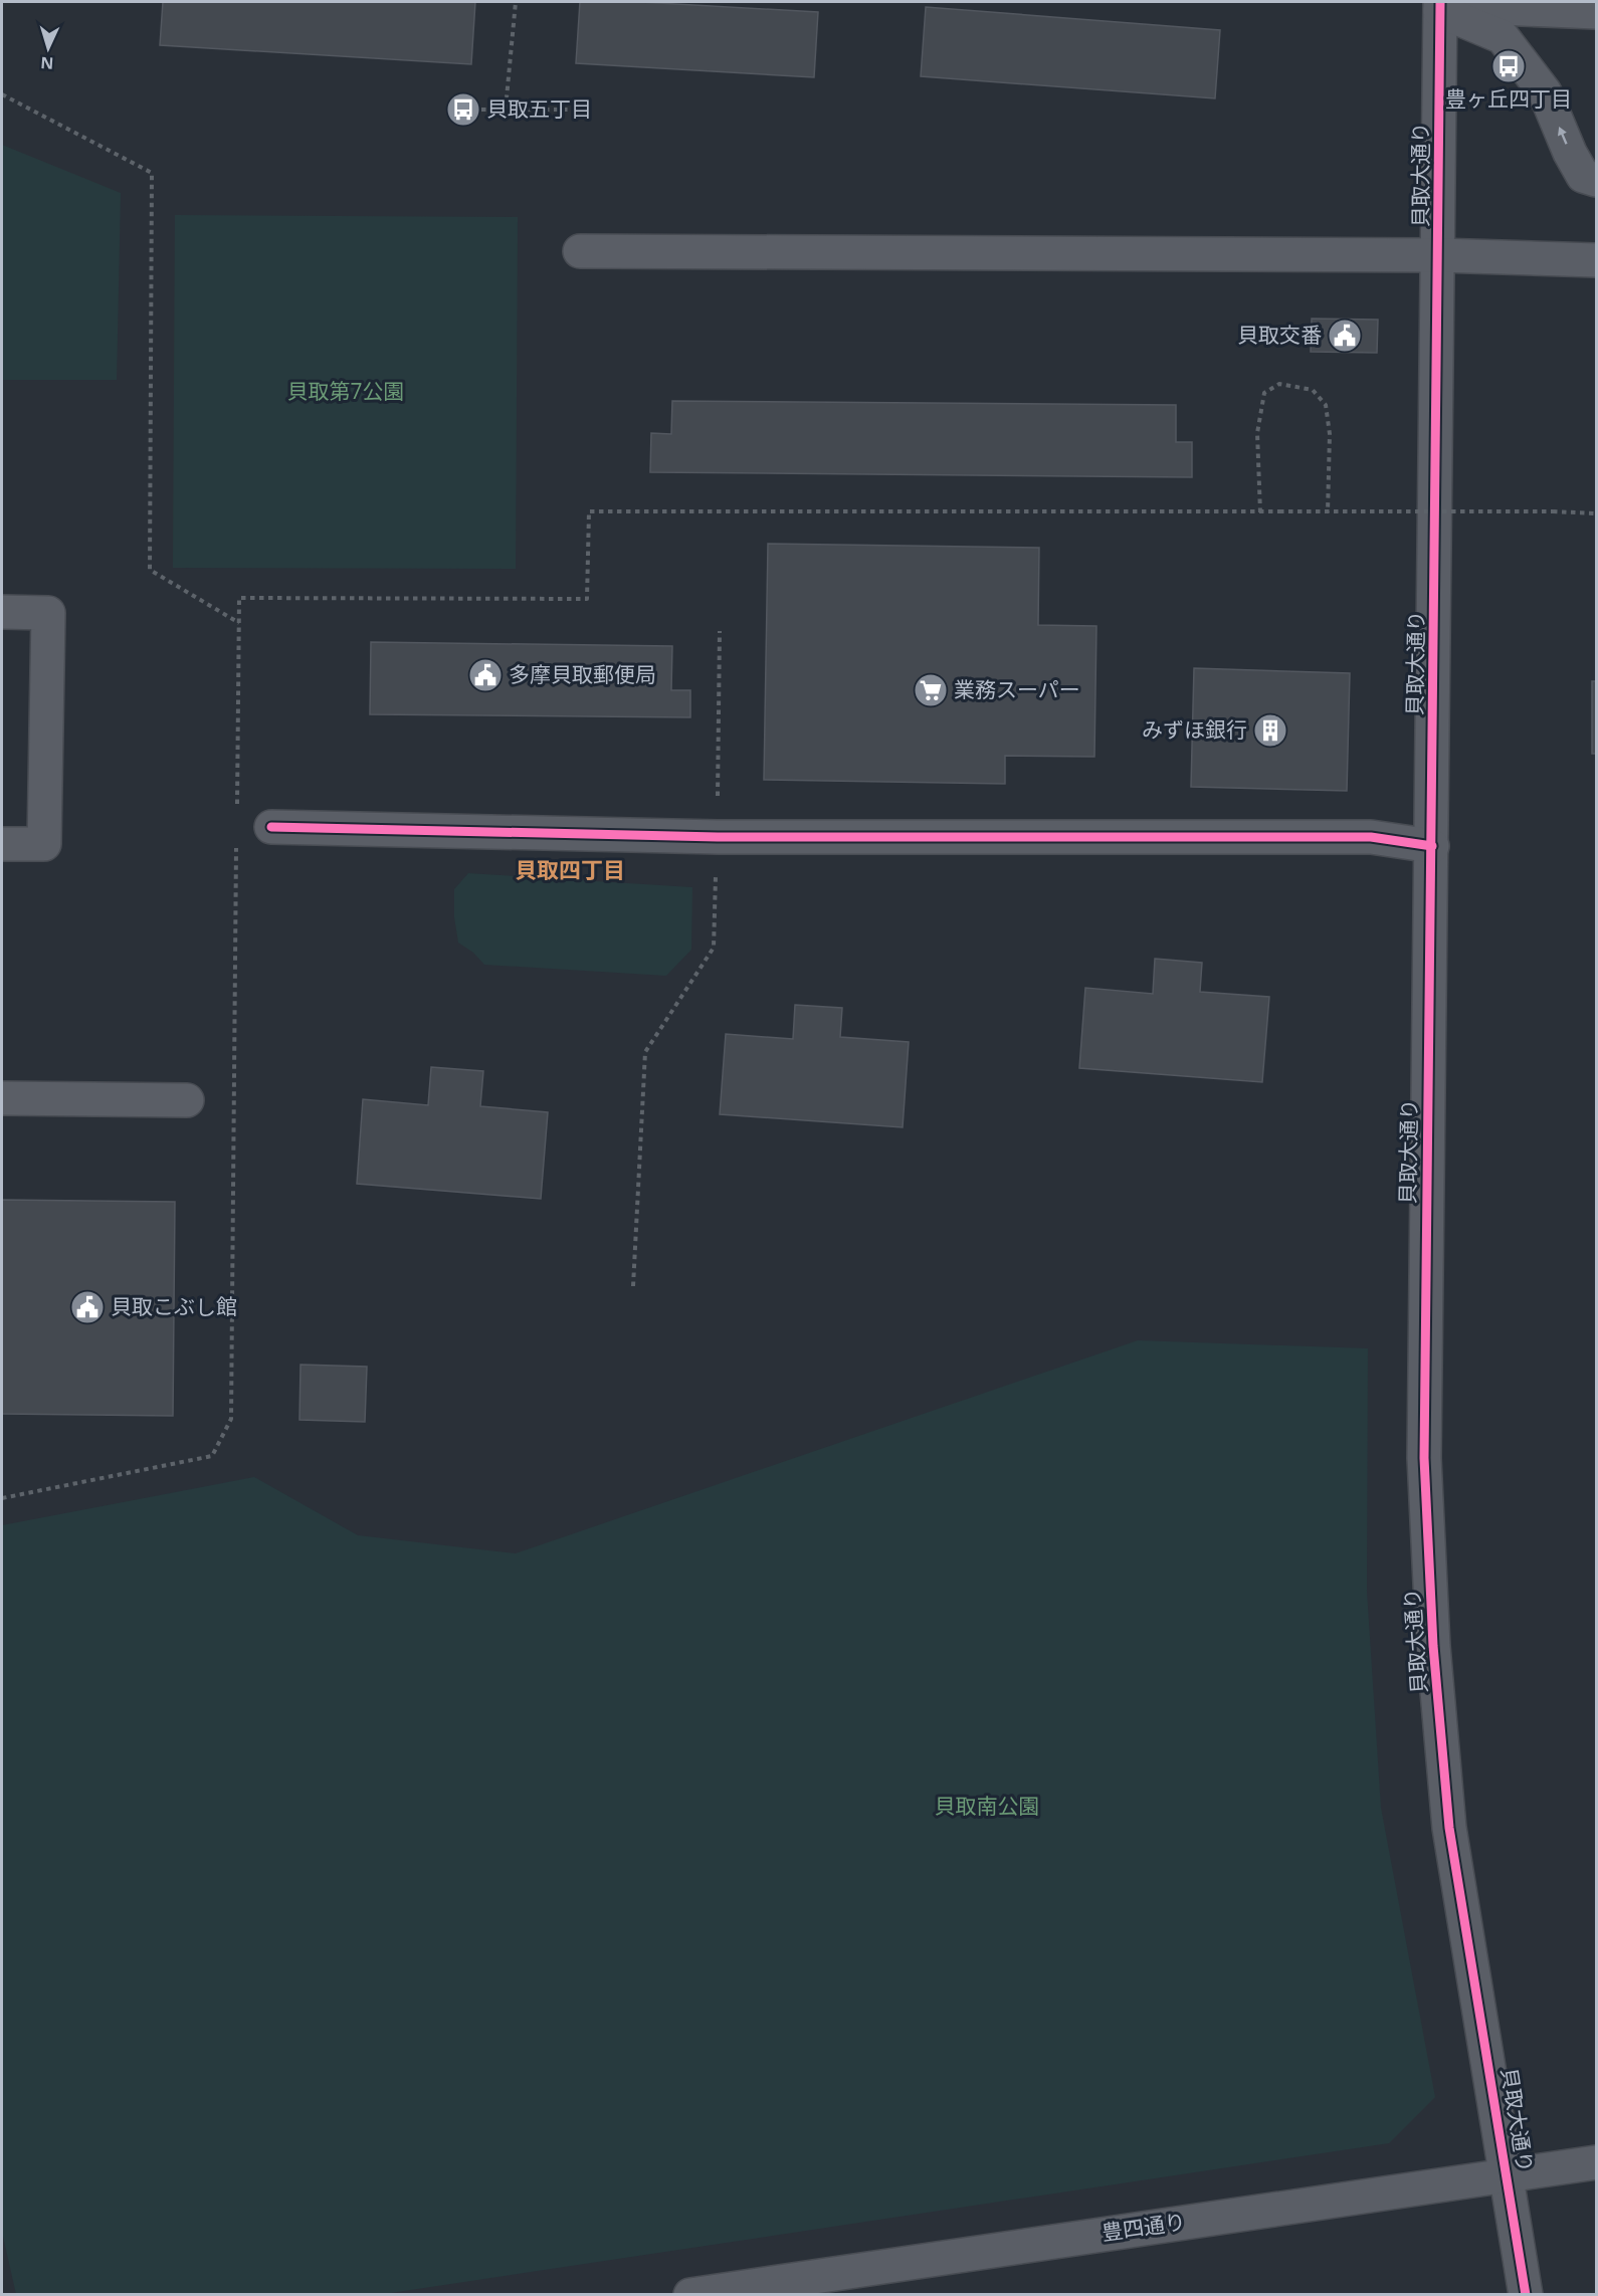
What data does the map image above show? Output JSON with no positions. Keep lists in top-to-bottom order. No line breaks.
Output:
{"streets":{"street":["貝取大通り","豊四通り"]},"crossings":[["貝取大通り","豊四通り"]],"districts":["貝取四丁目"],"parks":["貝取第7公園","貝取南公園"],"places":{"bus stop":["豊ヶ丘四丁目","貝取五丁目"],"public building":["貝取交番","多摩貝取郵便局","貝取こぶし館"],"supermarket":["業務スーパー"],"building":["みずほ銀行"]},"north":"bottom"}
